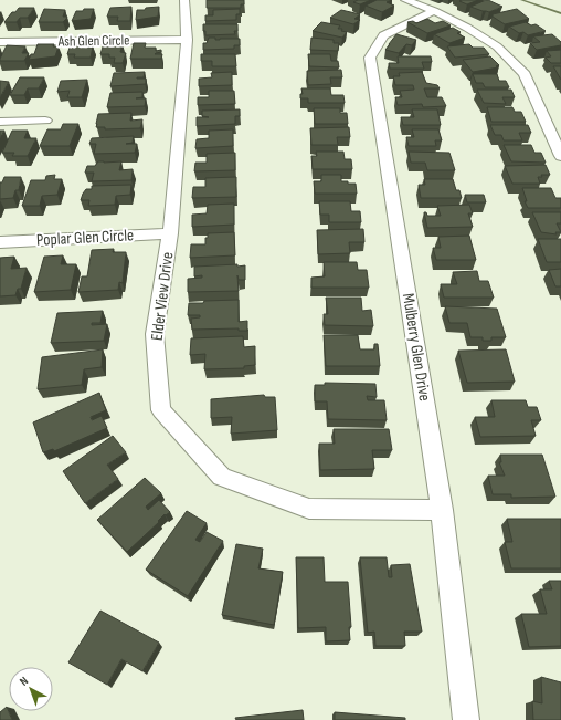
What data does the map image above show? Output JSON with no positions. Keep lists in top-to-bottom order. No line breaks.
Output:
{"streets":{"street":["Ash Glen Circle","Poplar Glen Circle","Elder View Drive","Mulberry Glen Drive"]},"crossings":[["Ash Glen Circle","Elder View Drive"],["Poplar Glen Circle","Elder View Drive"],["Elder View Drive","Mulberry Glen Drive"]],"north":"top left"}
